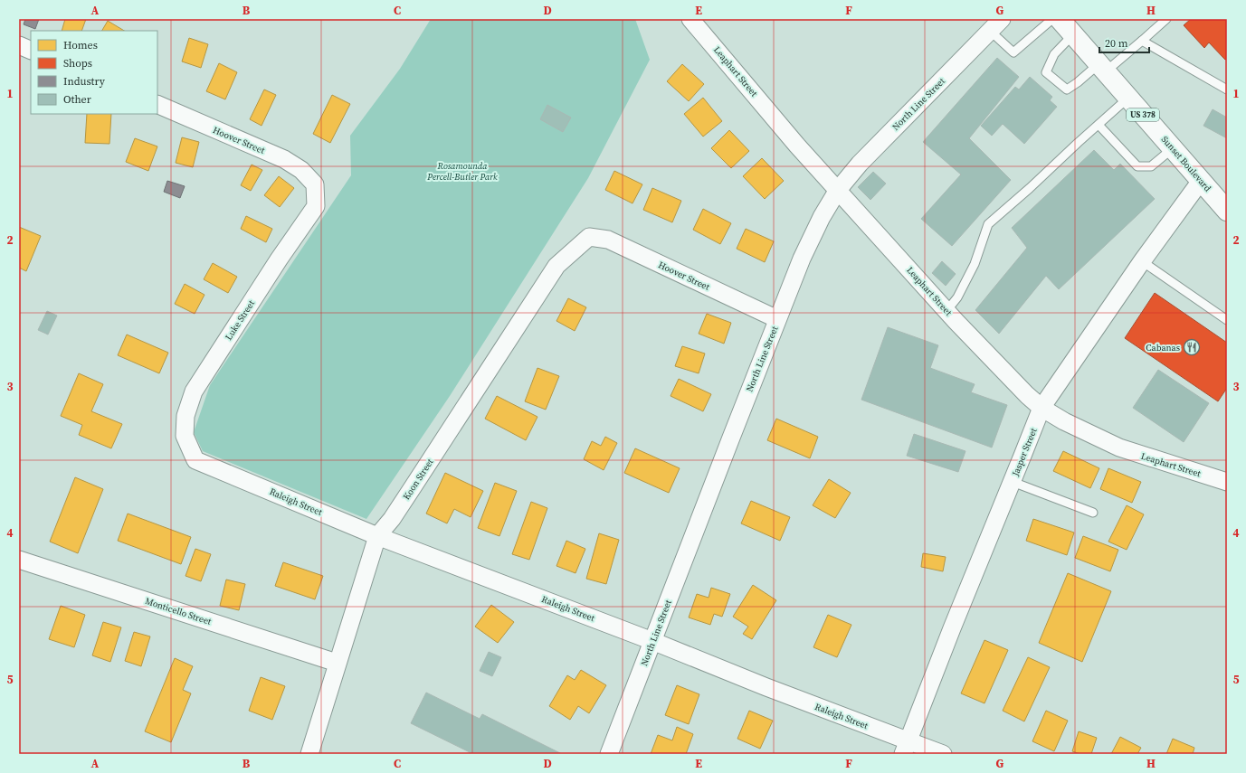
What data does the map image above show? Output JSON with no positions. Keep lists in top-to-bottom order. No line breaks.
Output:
{"streets":{"main road":["US 378","Sunset Boulevard"],"street":["Leaphart Street","North Line Street","Hoover Street","Luke Street","Jasper Street","Koon Street","Raleigh Street","Monticello Street"]},"crossings":[["Leaphart Street","North Line Street"],["Leaphart Street","Jasper Street"],["North Line Street","Hoover Street"],["North Line Street","Raleigh Street"],["Hoover Street","Luke Street"],["Hoover Street","Koon Street"],["Sunset Boulevard","Jasper Street"],["Luke Street","Raleigh Street"],["Jasper Street","Raleigh Street"],["Koon Street","Raleigh Street"],["Koon Street","Monticello Street"]],"parks":["Rosamounda Percell-Butler Park"],"places":{"restaurant":["Cabanas"]},"legend":["Homes","Shops","Industry","Other"],"scale_bar":"20 m","grid":{"columns":["A","B","C","D","E","F","G","H"],"rows":["1","2","3","4","5"]}}
